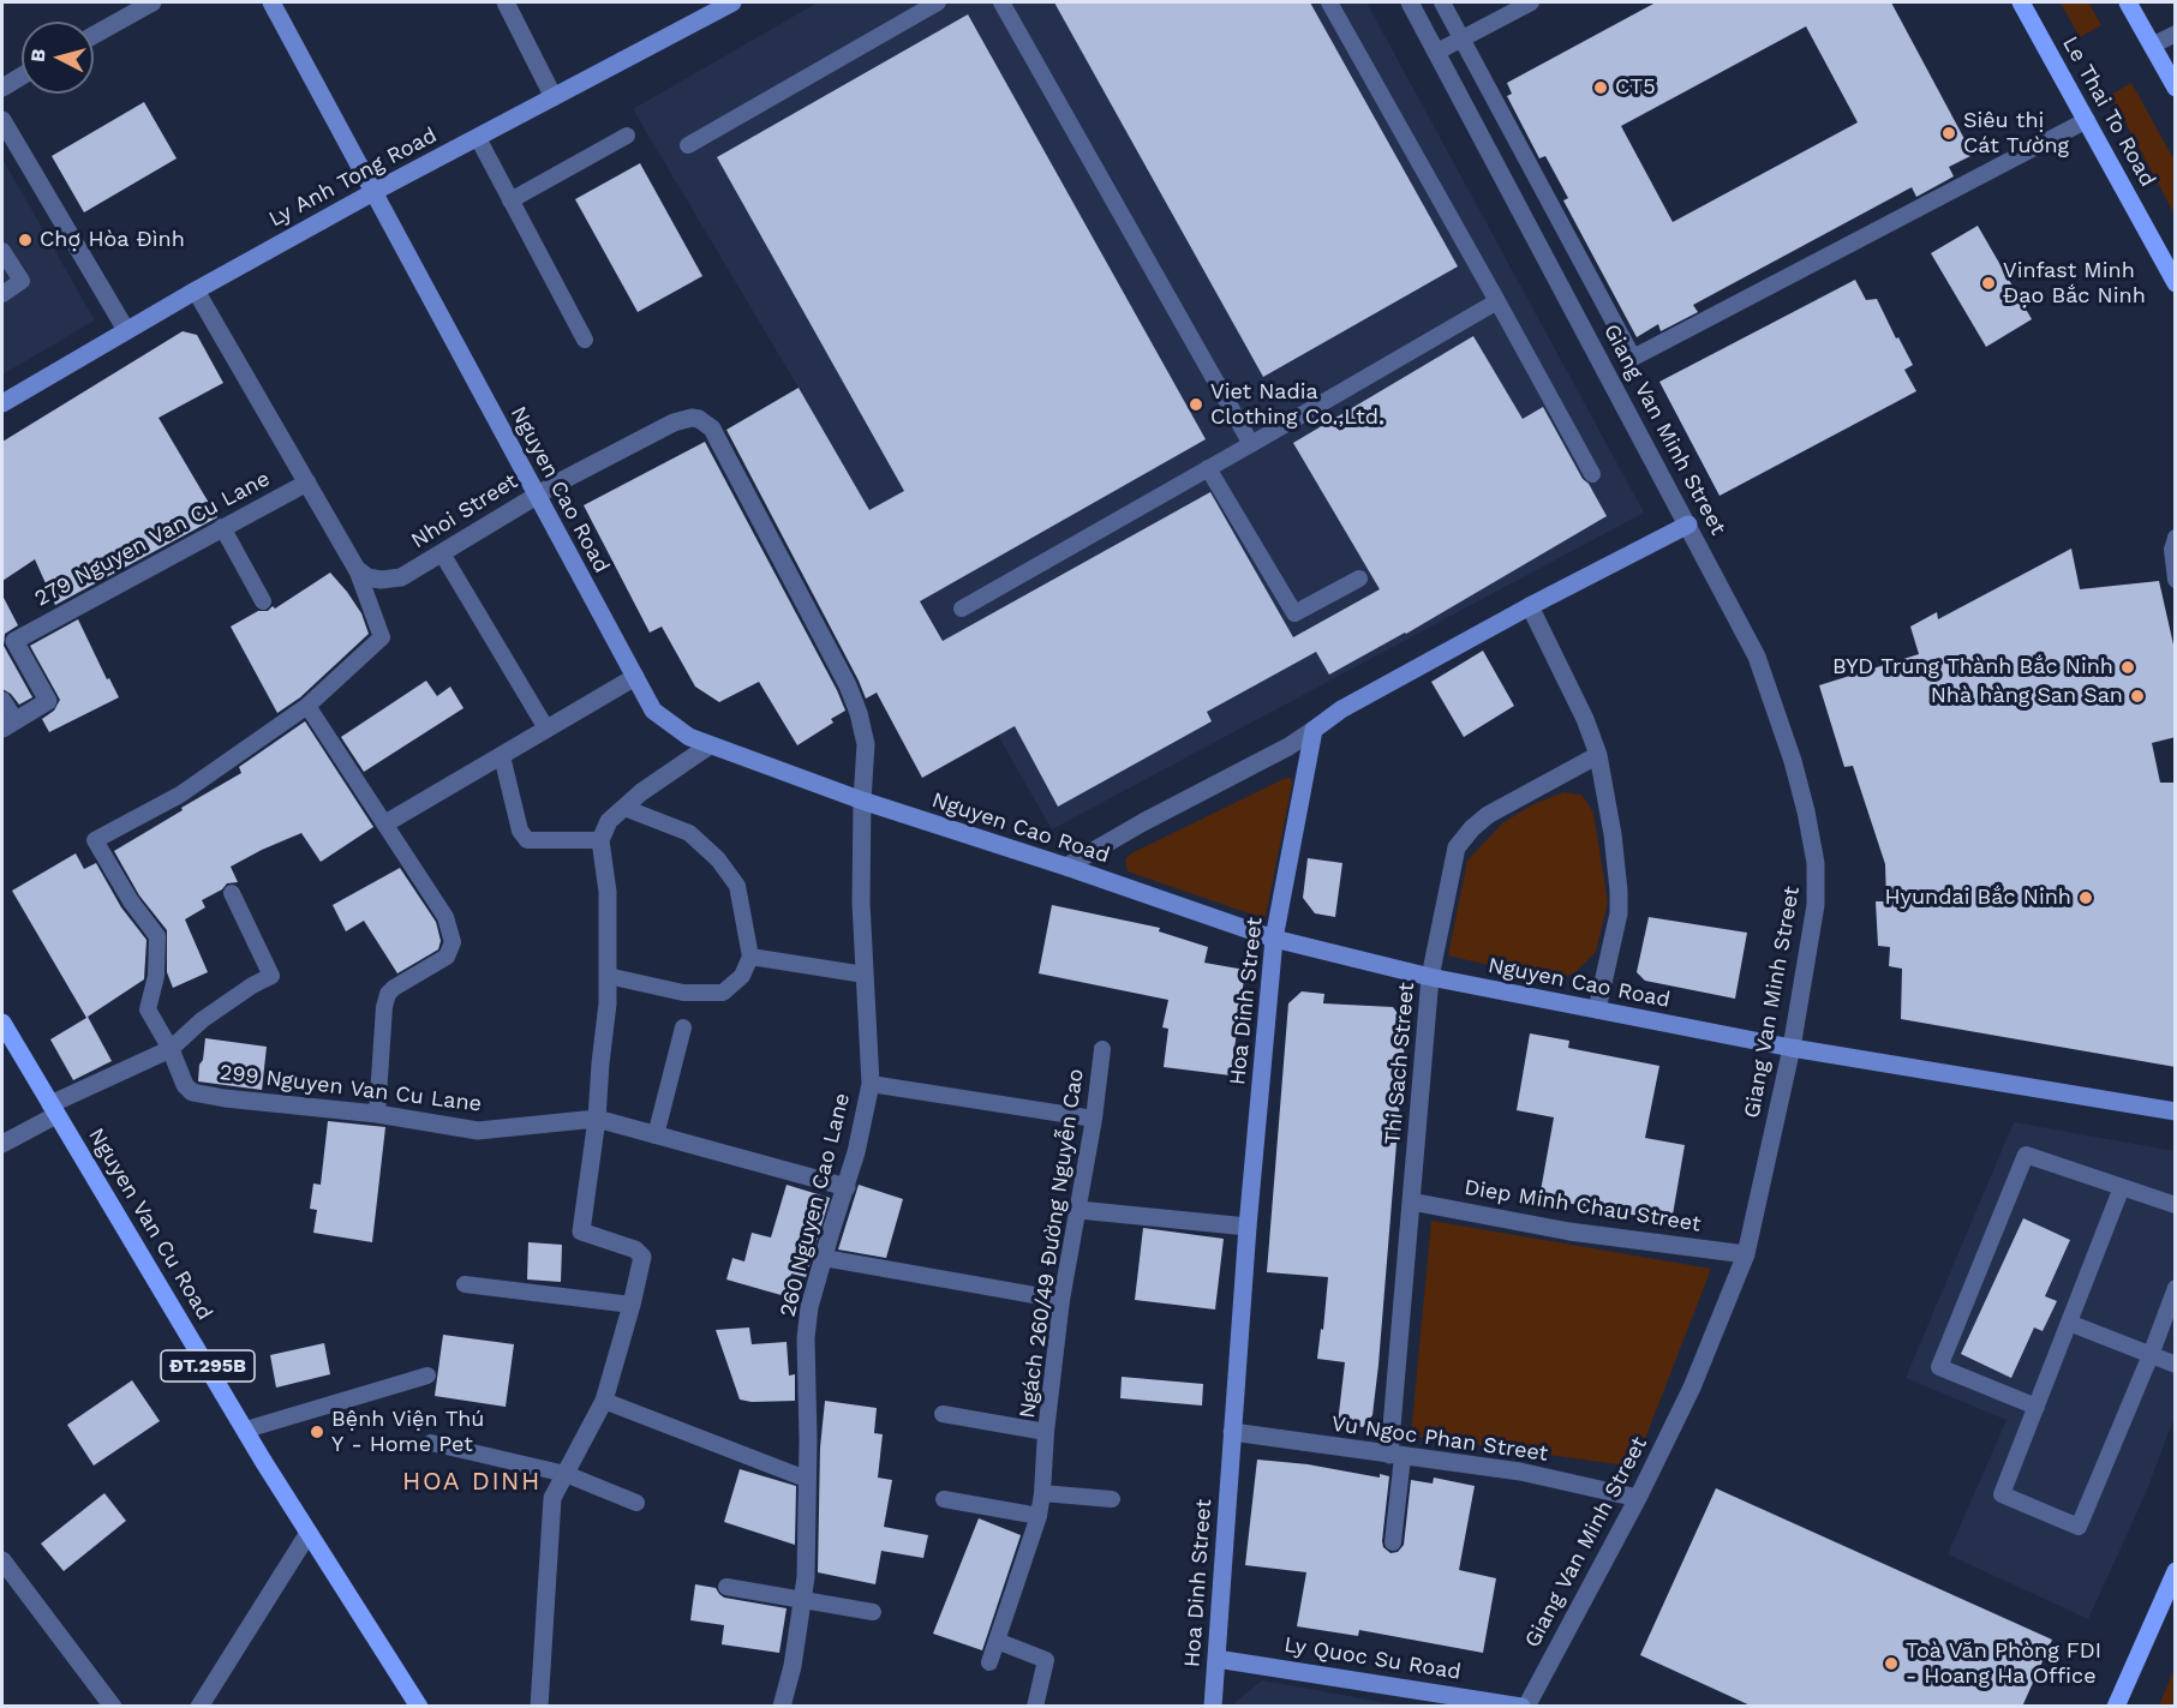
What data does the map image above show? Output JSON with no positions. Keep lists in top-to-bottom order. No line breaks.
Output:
{"streets":{"main road":["Le Thai To Road","Nguyen Van Cu Road","ĐT.295B"],"street":["Ly Anh Tong Road","Giang Van Minh Street","Nguyen Cao Road","Nhoi Street","279 Nguyen Van Cu Lane","Hoa Dinh Street","Thi Sach Street","299 Nguyen Van Cu Lane","260 Nguyen Cao Lane","Diep Minh Chau Street","Vu Ngoc Phan Street","Ly Quoc Su Road"],"lane":["Ngách 260/49 Đường Nguyễn Cao"]},"crossings":[["Ly Anh Tong Road","Nguyen Cao Road"],["Giang Van Minh Street","Nguyen Cao Road"],["Giang Van Minh Street","Diep Minh Chau Street"],["Giang Van Minh Street","Vu Ngoc Phan Street"],["Giang Van Minh Street","Ly Quoc Su Road"],["Nguyen Cao Road","Nhoi Street"],["Nguyen Cao Road","Hoa Dinh Street"],["Nguyen Cao Road","Thi Sach Street"],["Nguyen Cao Road","260 Nguyen Cao Lane"],["Nhoi Street","260 Nguyen Cao Lane"],["Hoa Dinh Street","Vu Ngoc Phan Street"],["Hoa Dinh Street","Ly Quoc Su Road"],["Thi Sach Street","Diep Minh Chau Street"],["Thi Sach Street","Vu Ngoc Phan Street"],["299 Nguyen Van Cu Lane","260 Nguyen Cao Lane"]],"districts":["HOA DINH"],"places":["CT5","Siêu thị Cát Tường","Chợ Hòa Đình","Vinfast Minh Đạo Bắc Ninh","Viet Nadia Clothing Co.,Ltd.","BYD Trung Thành Bắc Ninh","Nhà hàng San San","Hyundai Bắc Ninh","Bệnh Viện Thú Y - Home Pet","Toà Văn Phòng FDI - Hoang Ha Office"],"north":"left"}
